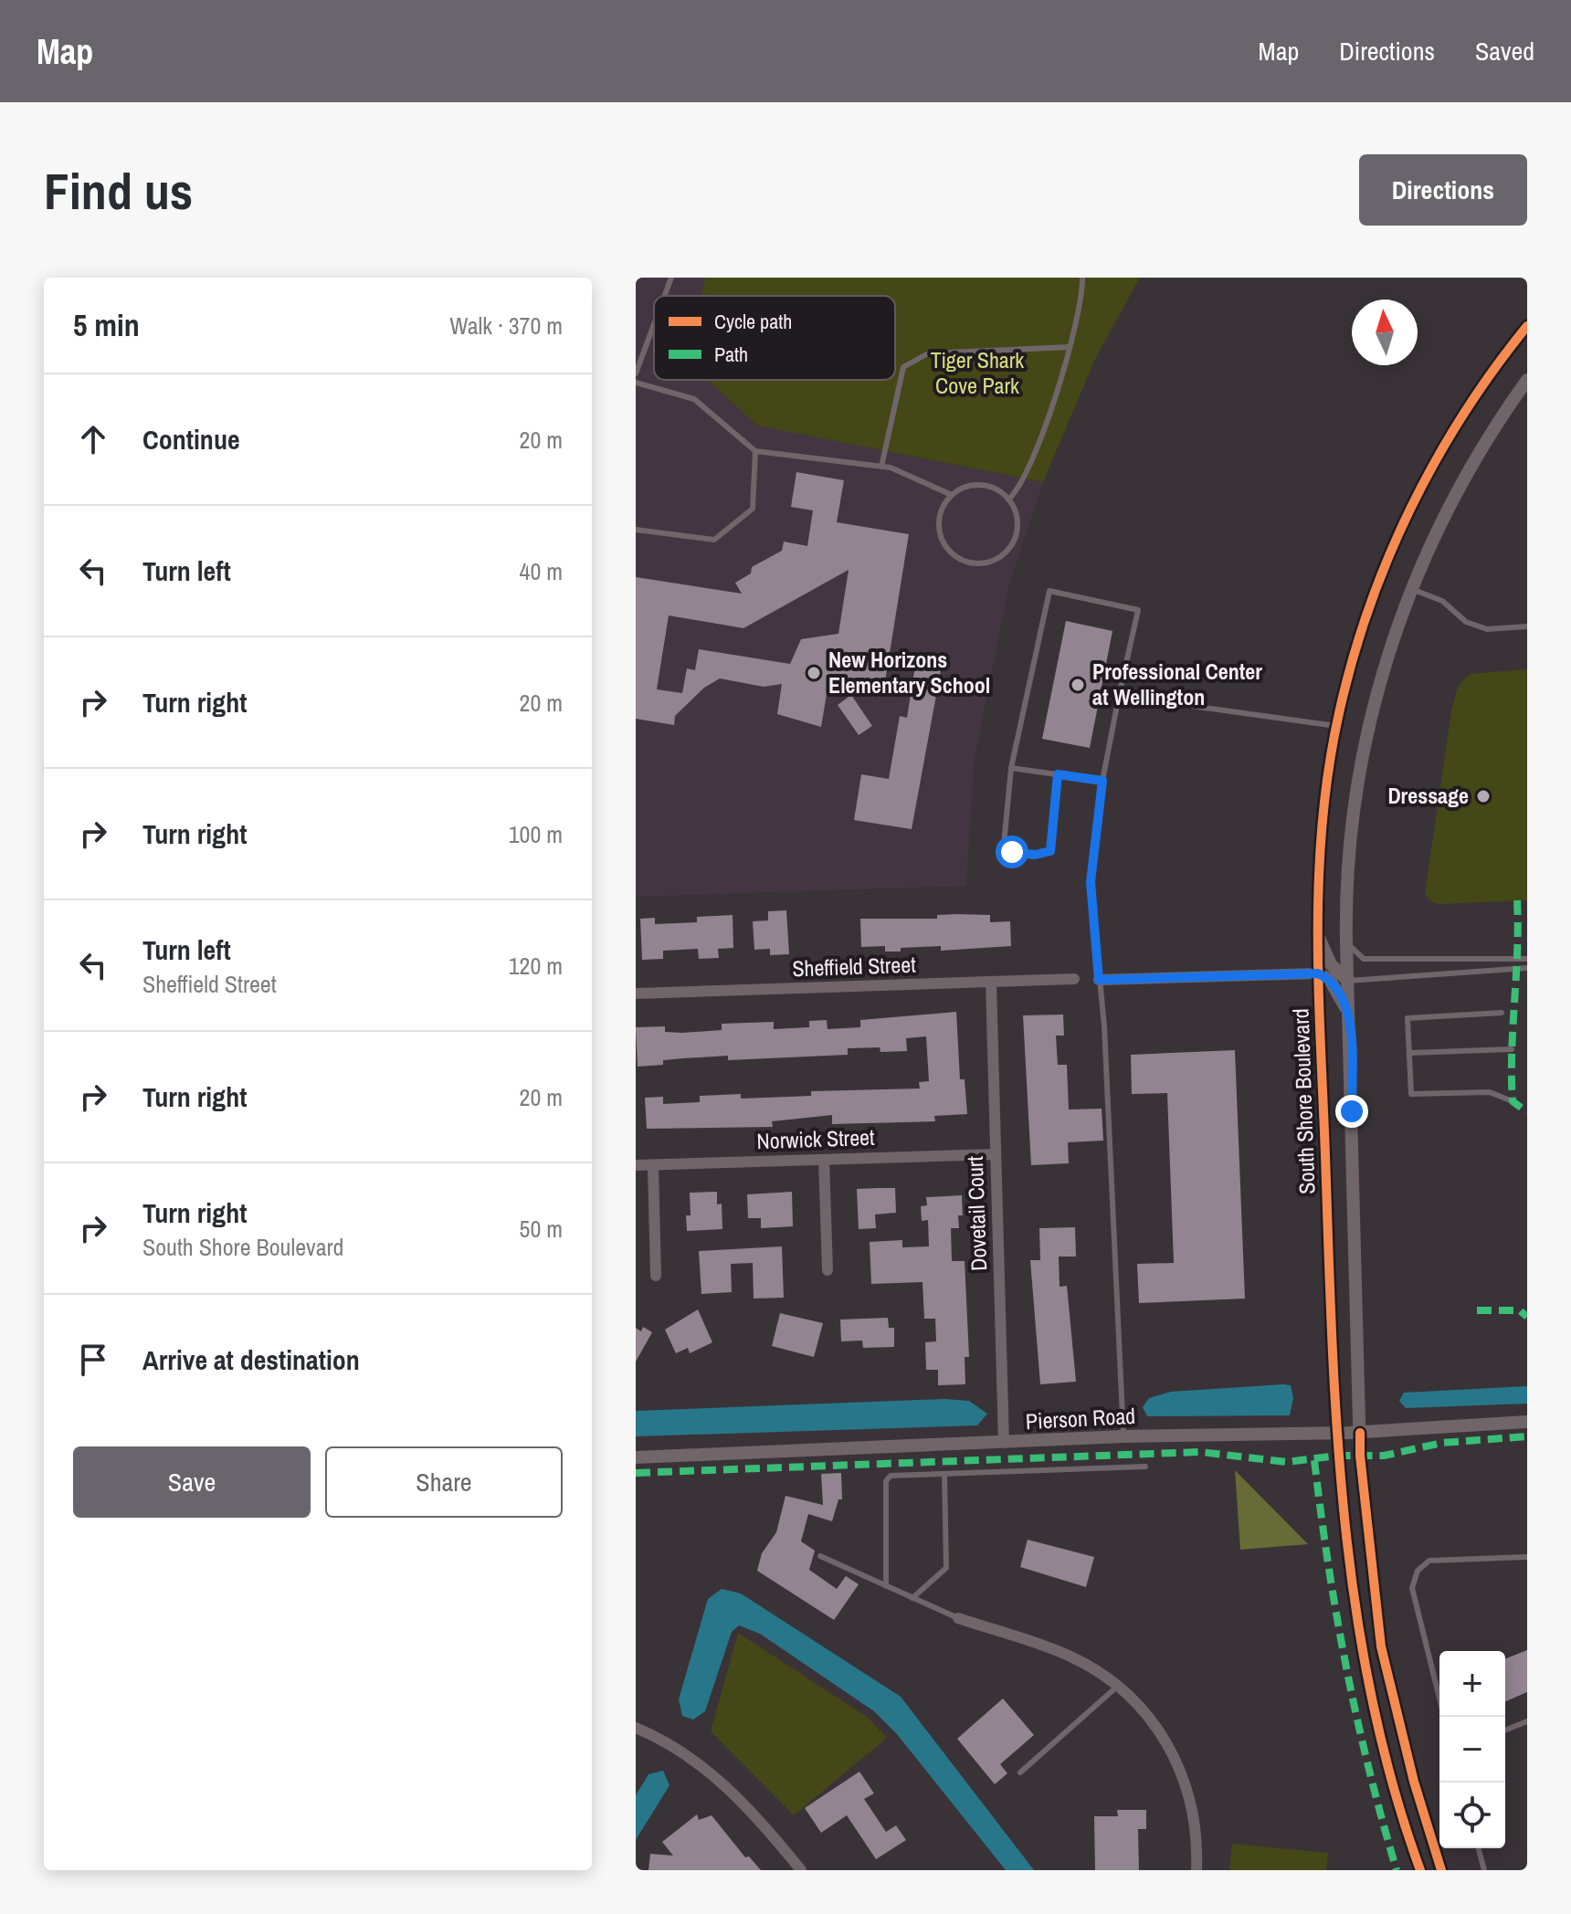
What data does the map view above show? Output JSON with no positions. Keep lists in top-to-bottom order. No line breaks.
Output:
{"streets":{"street":["Sheffield Street","South Shore Boulevard","Norwick Street","Dovetail Court","Pierson Road"]},"crossings":[["Sheffield Street","Dovetail Court"],["South Shore Boulevard","Pierson Road"],["Norwick Street","Dovetail Court"],["Dovetail Court","Pierson Road"]],"parks":["Tiger Shark Cove Park"],"places":["New Horizons Elementary School","Professional Center at Wellington","Dressage"],"legend":["Cycle path","Path"],"north":"top","page":{"header":"Map","nav":["Map","Directions","Saved"],"buttons":["Directions",["Save","Share"]],"title":"Find us","heading":["5 min","Walk · 370 m"],"list":[["Continue","20 m"],["Turn left","40 m"],["Turn right","20 m"],["Turn right","100 m"],["Turn left","Sheffield Street","120 m"],["Turn right","20 m"],["Turn right","South Shore Boulevard","50 m"],"Arrive at destination"],"map_buttons":["+","−"]}}
